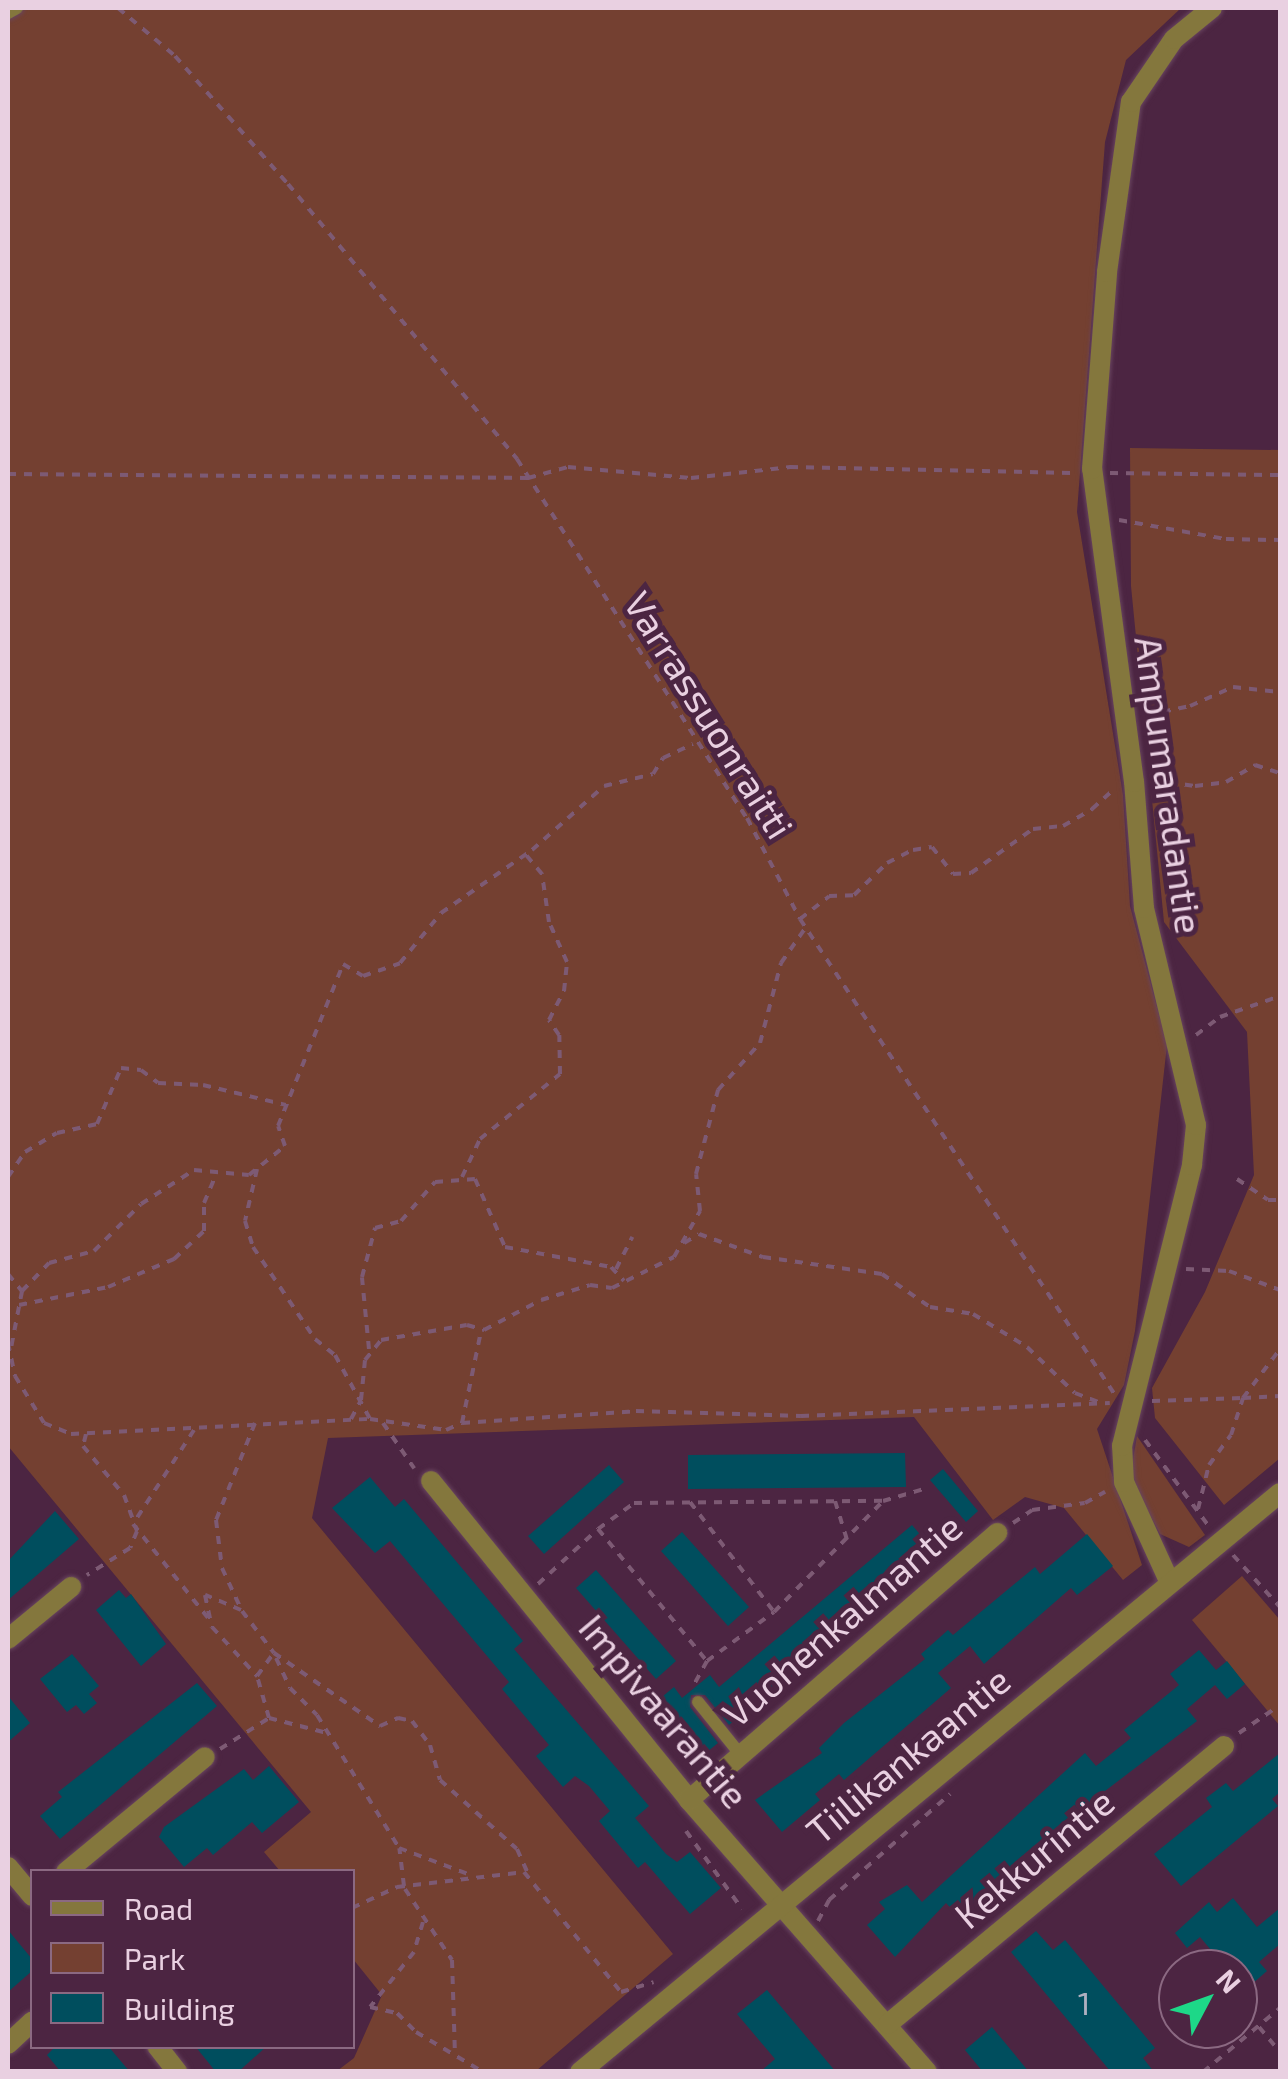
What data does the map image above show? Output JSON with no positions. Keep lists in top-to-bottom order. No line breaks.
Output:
{"streets":{"street":["Ampumaradantie","Vuohenkalmantie","Impivaarantie","Tiilikankaantie","Kekkurintie"],"path":["Varrassuonraitti"]},"crossings":[["Varrassuonraitti","Ampumaradantie"],["Varrassuonraitti","Tiilikankaantie"],["Ampumaradantie","Tiilikankaantie"],["Vuohenkalmantie","Impivaarantie"],["Impivaarantie","Tiilikankaantie"],["Impivaarantie","Kekkurintie"]],"house_numbers":["1"],"legend":["Road","Park","Building"],"north":"top right"}
